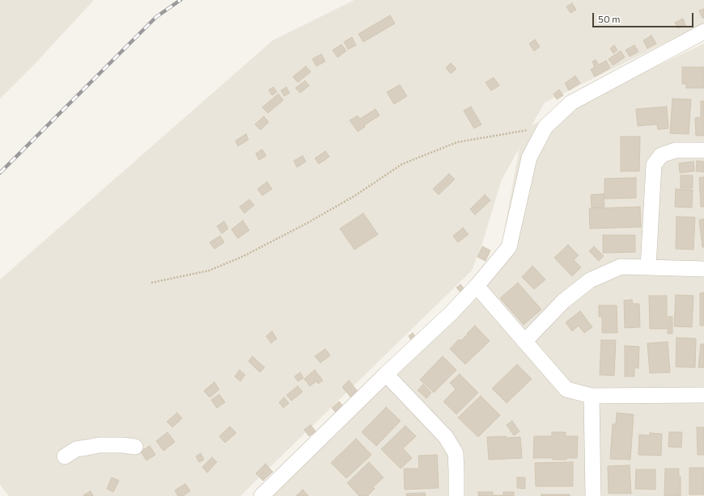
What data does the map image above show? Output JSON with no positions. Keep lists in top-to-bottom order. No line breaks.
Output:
{"scale_bar":"50 m"}
